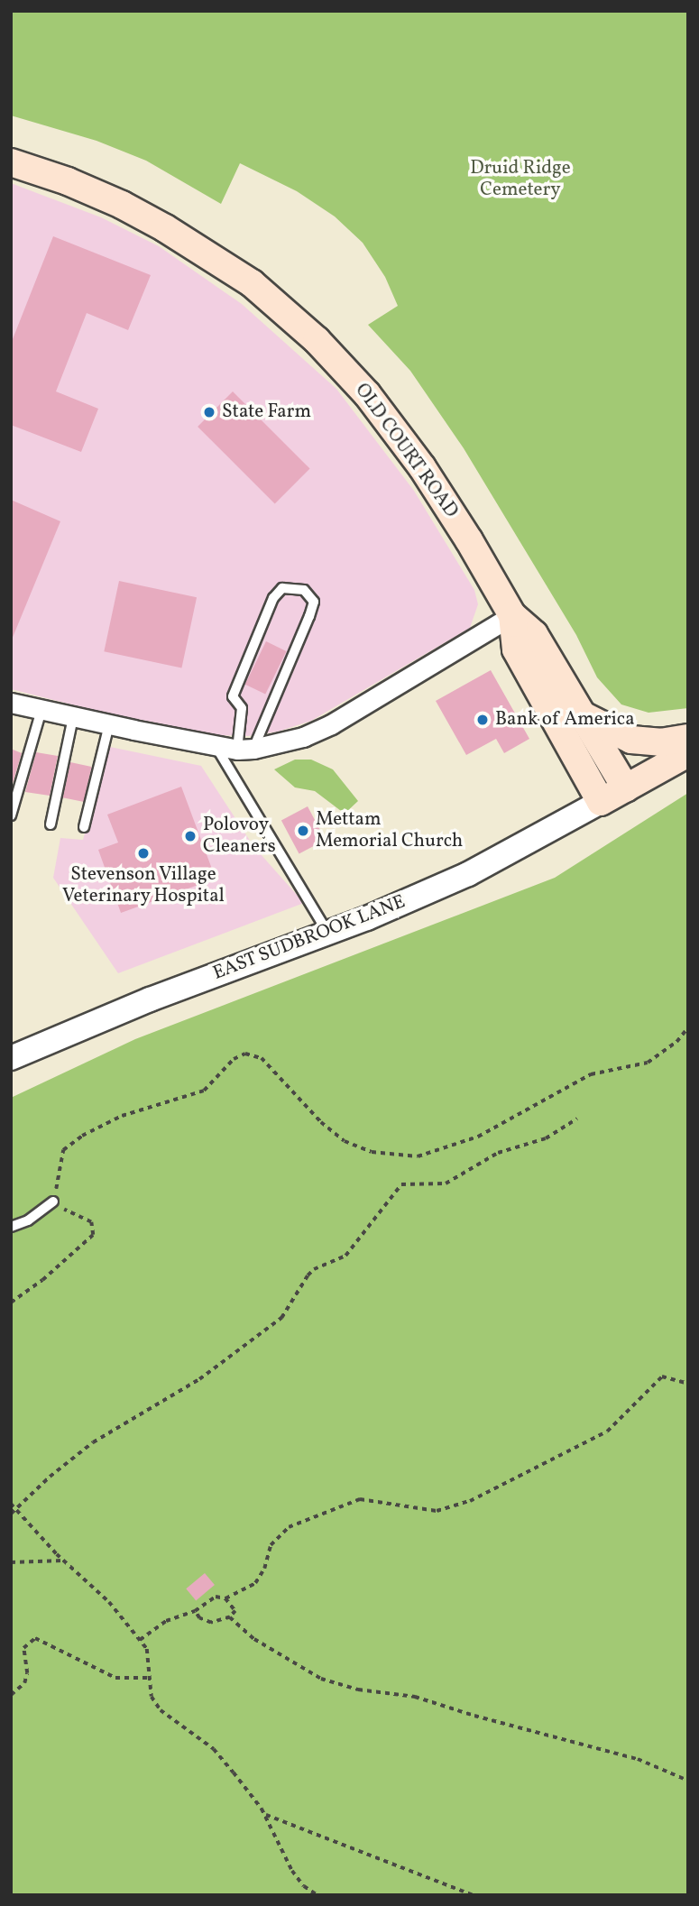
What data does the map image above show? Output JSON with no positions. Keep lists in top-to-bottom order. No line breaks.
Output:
{"streets":{"main road":["OLD COURT ROAD"],"street":["EAST SUDBROOK LANE"]},"crossings":[["OLD COURT ROAD","EAST SUDBROOK LANE"]],"parks":["Druid Ridge Cemetery"],"places":["State Farm","Bank of America","Mettam Memorial Church","Polovoy Cleaners","Stevenson Village Veterinary Hospital"]}
